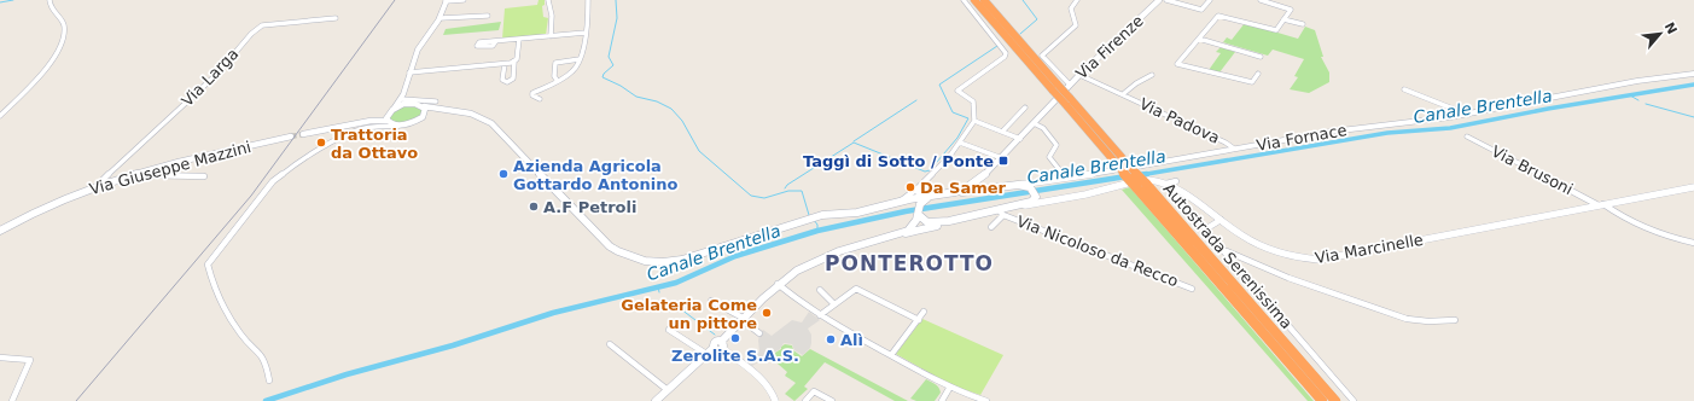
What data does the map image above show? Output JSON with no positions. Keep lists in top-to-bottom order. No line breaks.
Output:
{"streets":{"highway":["Autostrada Serenissima"],"main road":["Via Firenze","Via Giuseppe Mazzini"],"street":["Via Larga","Via Padova","Via Fornace","Via Brusoni","Via Marcinelle","Via Nicoloso da Recco"]},"crossings":[["Via Firenze","Via Padova"],["Via Firenze","Autostrada Serenissima"],["Via Larga","Via Giuseppe Mazzini"],["Via Padova","Via Fornace"],["Via Fornace","Autostrada Serenissima"],["Via Brusoni","Via Marcinelle"],["Via Marcinelle","Autostrada Serenissima"]],"districts":["PONTEROTTO"],"water":["Canale Brentella"],"places":{"other":["Trattoria da Ottavo","Azienda Agricola Gottardo Antonino","Da Samer","A.F Petroli","Gelateria Come un pittore","Zerolite S.A.S.","Alì"],"transit":["Taggì di Sotto / Ponte"]},"north":"top right"}
